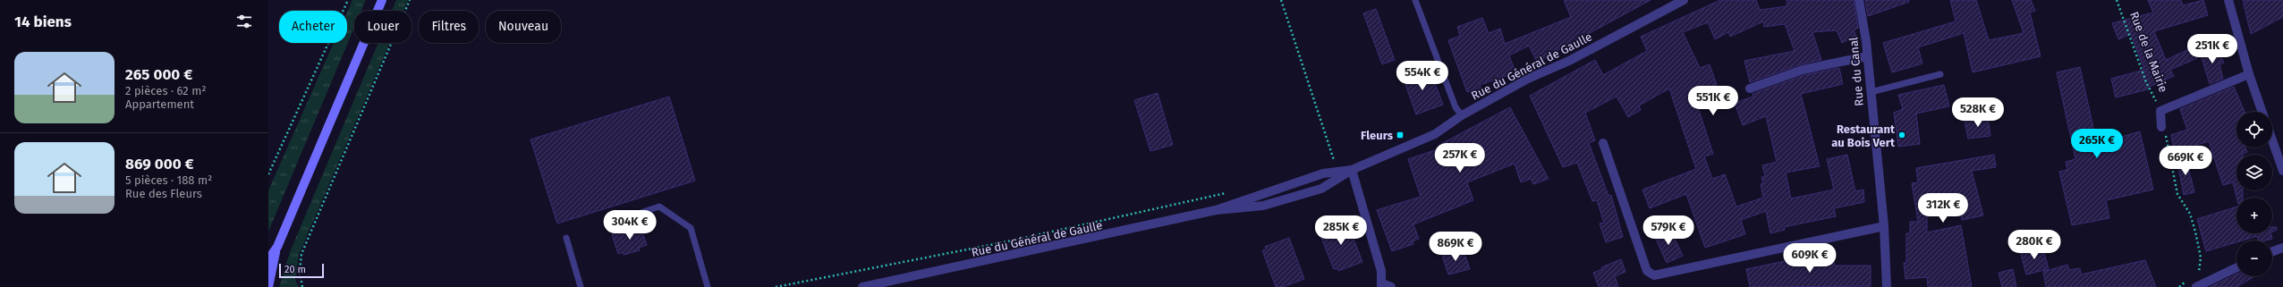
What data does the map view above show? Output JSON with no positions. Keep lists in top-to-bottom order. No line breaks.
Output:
{"streets":{"street":["Rue du Général de Gaulle","Rue du Canal"],"path":["Rue de la Mairie"]},"places":{"transit":["Fleurs"],"other":["Restaurant au Bois Vert"]},"scale_bar":"20 m","page":{"heading":"14 biens","chip":["Acheter","Louer","Filtres","Nouveau"],"price":["251K €","554K €","551K €","528K €","265K €","257K €","669K €","312K €","304K €","285K €","579K €","280K €","869K €","609K €"],"list":[{"name":"265 000 €","note":"2 pièces · 62 m² · Appartement"},{"name":"869 000 €","note":"5 pièces · 188 m² · Rue des Fleurs"}],"map_buttons":["+","−"],"scale":"20 m"}}
